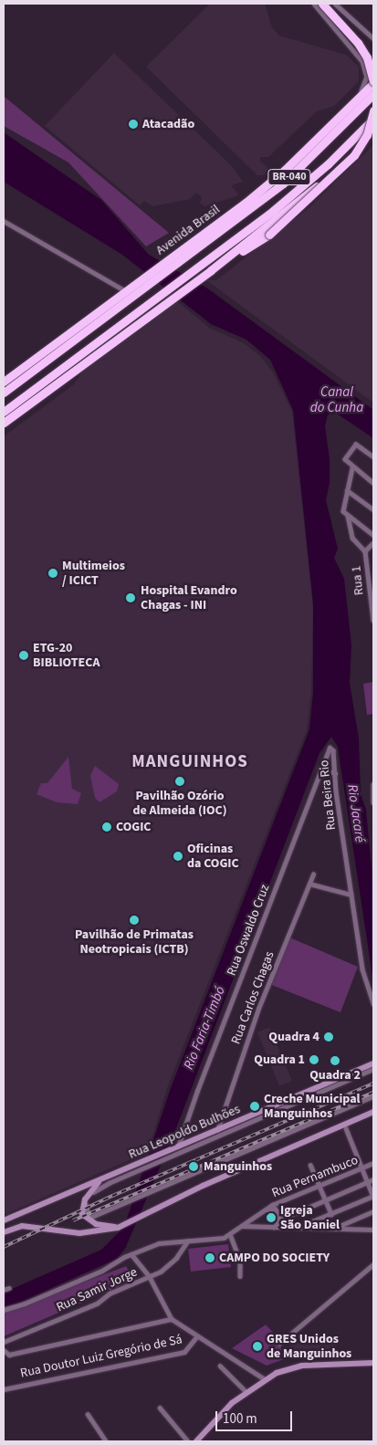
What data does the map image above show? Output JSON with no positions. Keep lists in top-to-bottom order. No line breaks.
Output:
{"streets":{"highway":["BR-040","Avenida Brasil"],"main road":["Rua Leopoldo Bulhões"],"street":["Rua 1","Rua Beira Rio","Rua Oswaldo Cruz","Rua Carlos Chagas","Rua Pernambuco","Rua Samir Jorge","Rua Doutor Luiz Gregório de Sá"]},"crossings":[["Rua Beira Rio","Rua Oswaldo Cruz"],["Rua Oswaldo Cruz","Rua Leopoldo Bulhões"],["Rua Carlos Chagas","Rua Leopoldo Bulhões"]],"districts":["MANGUINHOS"],"water":["Canal do Cunha","Rio Jacaré","Rio Faria-Timbó"],"places":["Atacadão","Multimeios / ICICT","Hospital Evandro Chagas - INI","ETG-20 BIBLIOTECA","Pavilhão Ozório de Almeida (IOC)","COGIC","Oficinas da COGIC","Pavilhão de Primatas Neotropicais (ICTB)","Quadra 4","Quadra 1","Quadra 2","Creche Municipal Manguinhos","Manguinhos","Igreja São Daniel","CAMPO DO SOCIETY","GRES Unidos de Manguinhos"],"scale_bar":"100 m"}
